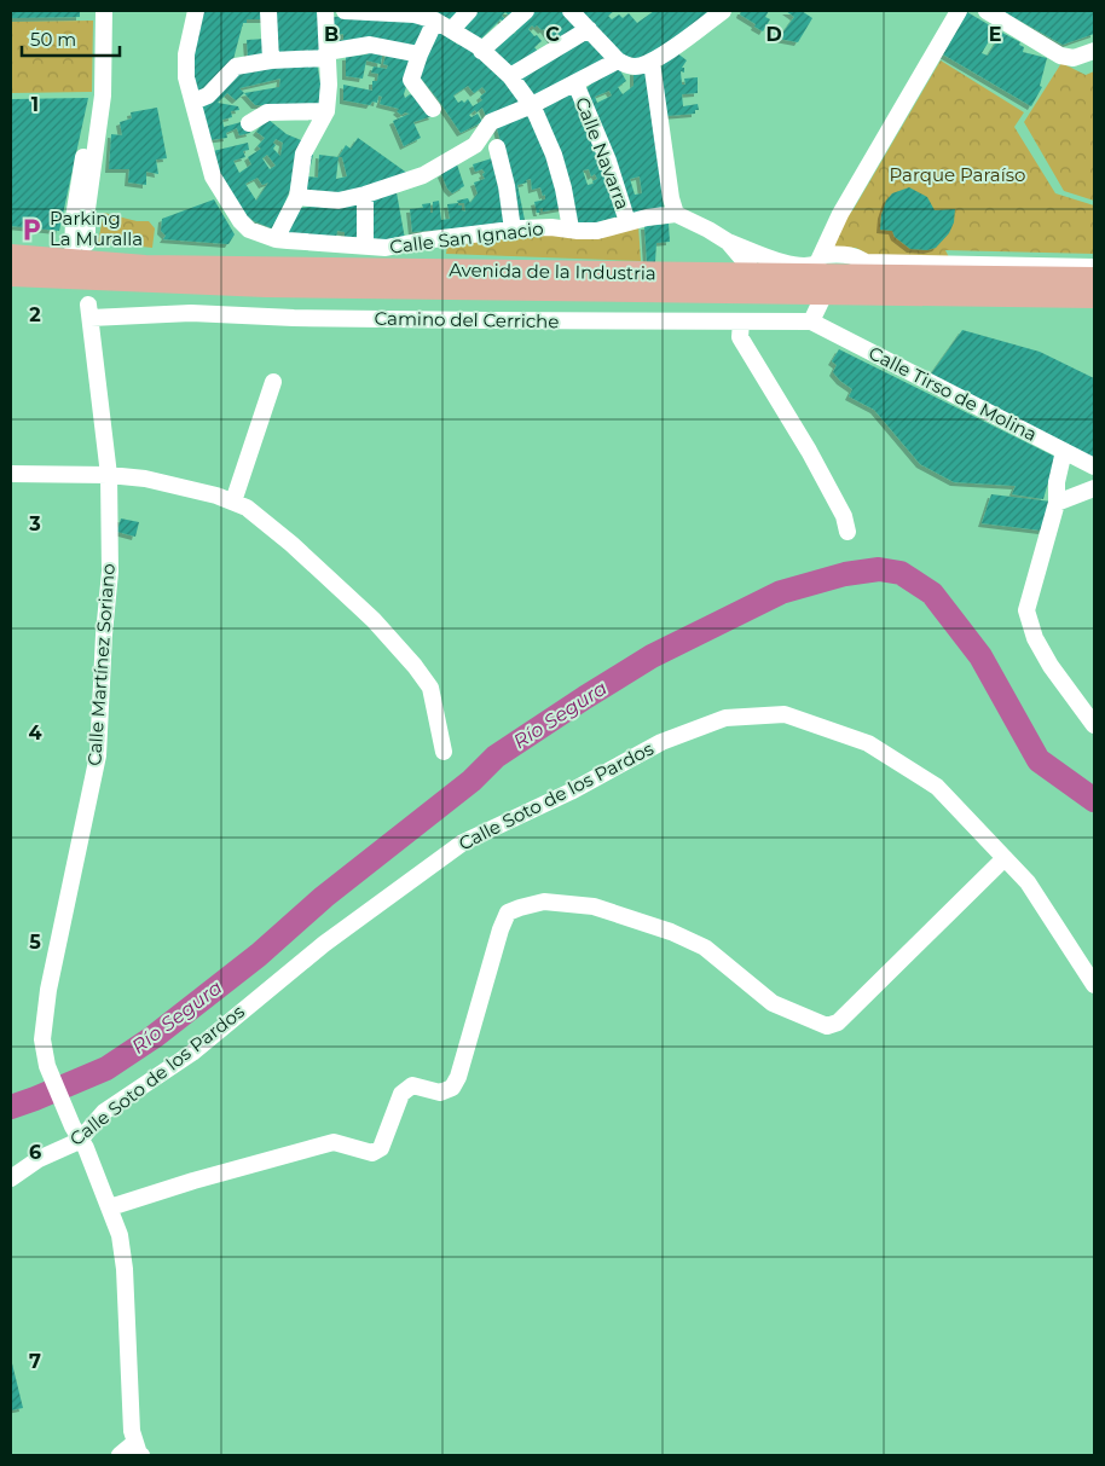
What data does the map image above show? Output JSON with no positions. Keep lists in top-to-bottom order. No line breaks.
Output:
{"streets":{"main road":["Avenida de la Industria"],"street":["Calle Navarra","Calle San Ignacio","Camino del Cerriche","Calle Tirso de Molina","Calle Martínez Soriano","Calle Soto de los Pardos"]},"crossings":[["Calle Navarra","Calle San Ignacio"],["Camino del Cerriche","Calle Tirso de Molina"],["Camino del Cerriche","Calle Martínez Soriano"],["Calle Martínez Soriano","Calle Soto de los Pardos"]],"water":["Río Segura"],"parks":["Parque Paraíso"],"places":{"parking":["Parking La Muralla"]},"scale_bar":"50 m","grid":{"columns":["B","C","D","E"],"rows":["1","2","3","4","5","6","7"]}}
